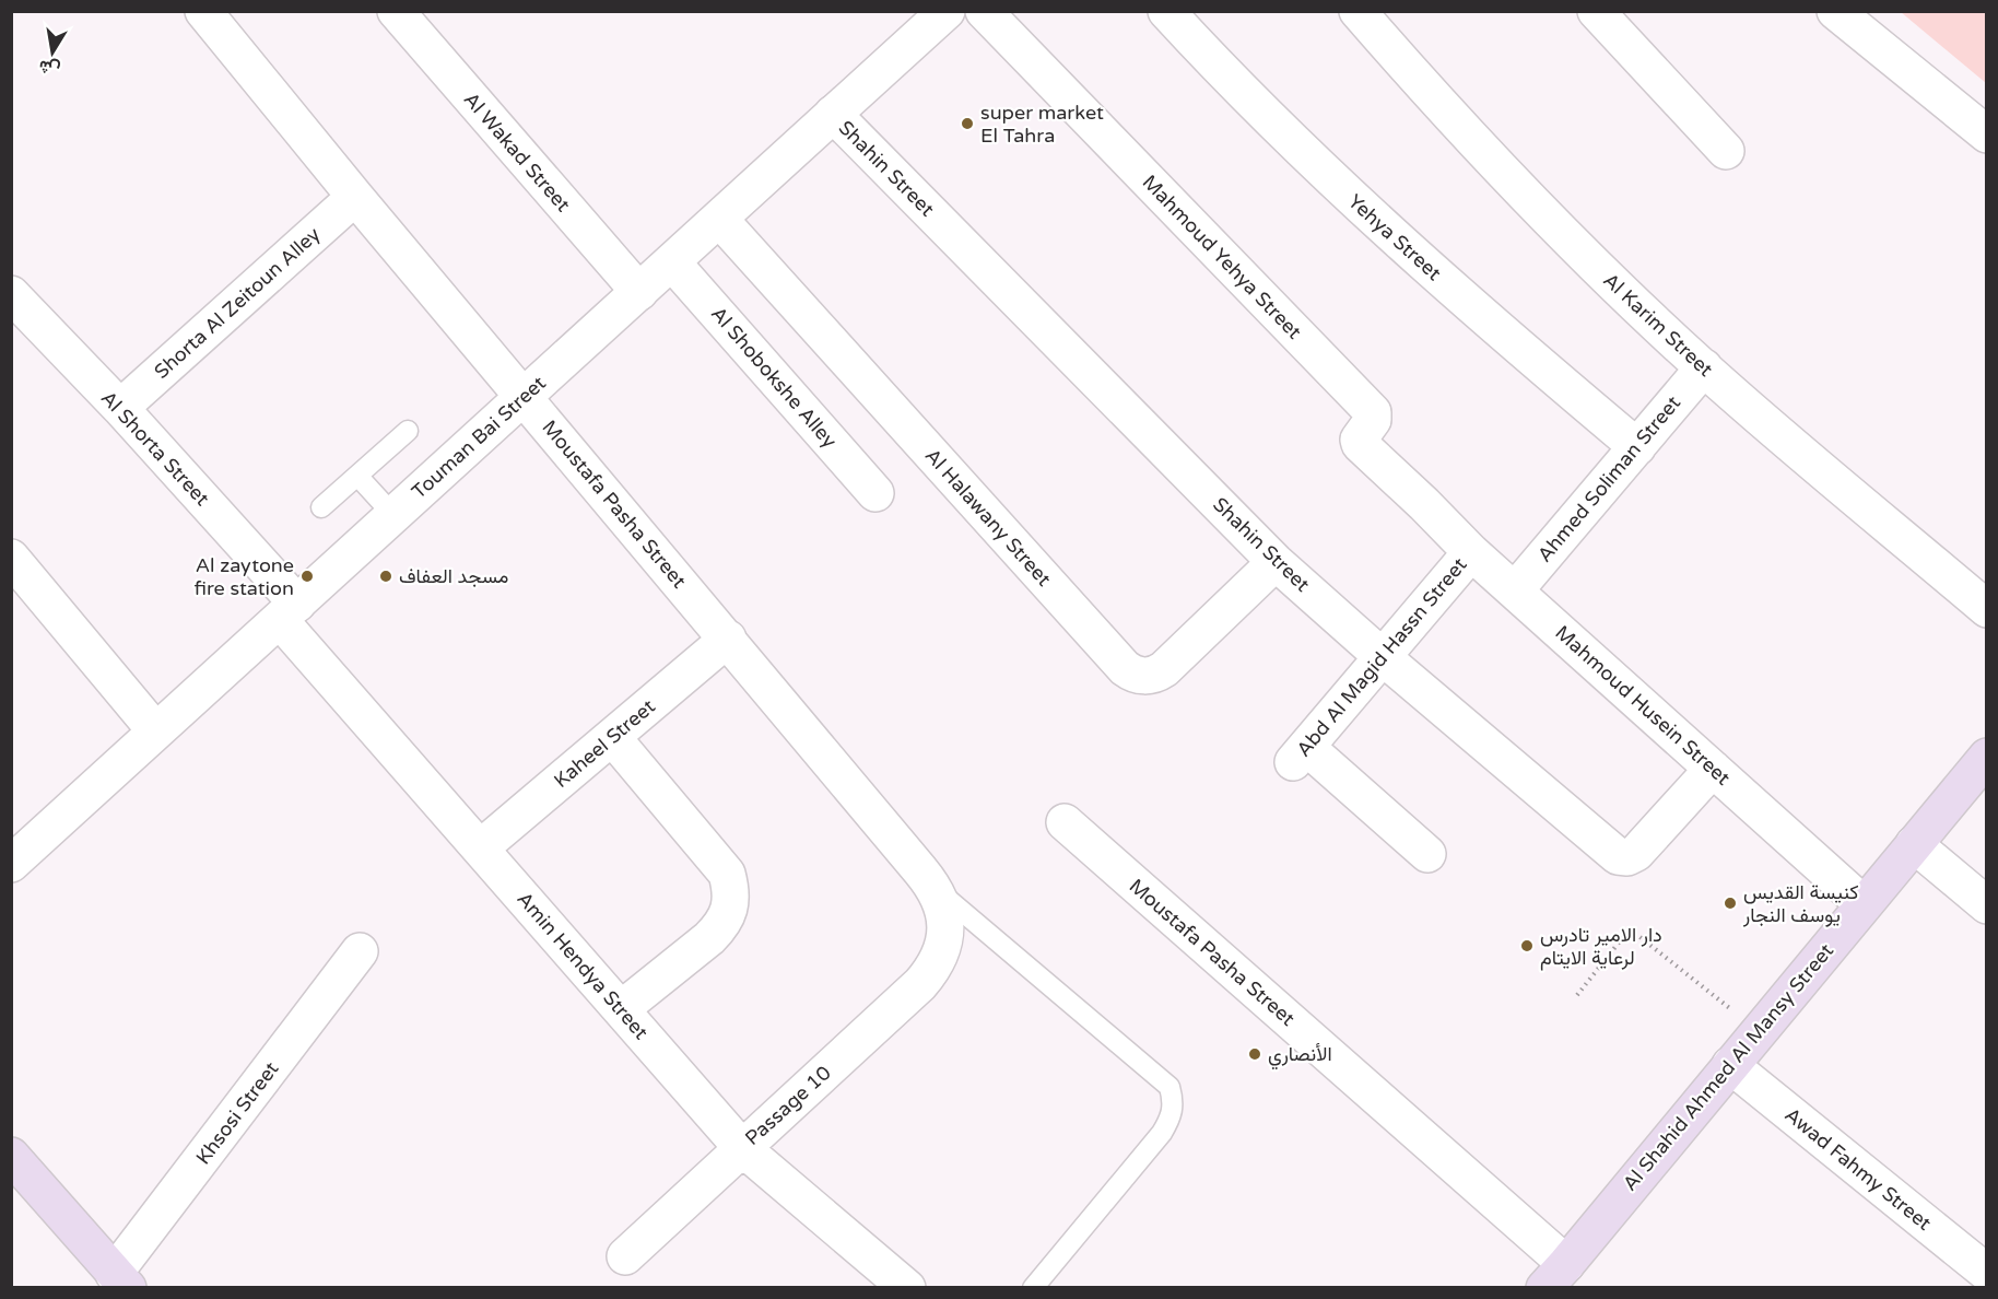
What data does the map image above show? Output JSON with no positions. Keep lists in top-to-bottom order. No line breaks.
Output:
{"streets":{"main road":["Al Shahid Ahmed Al Mansy Street"],"street":["Al Wakad Street","Shahin Street","Yehya Street","Mahmoud Yehya Street","Shorta Al Zeitoun Alley","Al Karim Street","Al Shobokshe Alley","Touman Bai Street","Al Shorta Street","Ahmed Soliman Street","Moustafa Pasha Street","Al Halawany Street","Abd Al Magid Hassn Street","Mahmoud Husein Street","Kaheel Street","Amin Hendya Street","Passage 10","Khsosi Street","Awad Fahmy Street"]},"crossings":[["Al Wakad Street","Touman Bai Street"],["Shahin Street","Touman Bai Street"],["Shahin Street","Al Halawany Street"],["Shahin Street","Abd Al Magid Hassn Street"],["Shahin Street","Mahmoud Husein Street"],["Yehya Street","Ahmed Soliman Street"],["Mahmoud Yehya Street","Mahmoud Husein Street"],["Shorta Al Zeitoun Alley","Al Shorta Street"],["Shorta Al Zeitoun Alley","Moustafa Pasha Street"],["Al Karim Street","Ahmed Soliman Street"],["Al Shobokshe Alley","Touman Bai Street"],["Touman Bai Street","Al Shorta Street"],["Touman Bai Street","Moustafa Pasha Street"],["Touman Bai Street","Al Halawany Street"],["Touman Bai Street","Amin Hendya Street"],["Al Shorta Street","Amin Hendya Street"],["Ahmed Soliman Street","Mahmoud Husein Street"],["Moustafa Pasha Street","Kaheel Street"],["Moustafa Pasha Street","Al Shahid Ahmed Al Mansy Street"],["Moustafa Pasha Street","Passage 10"],["Abd Al Magid Hassn Street","Mahmoud Husein Street"],["Mahmoud Husein Street","Al Shahid Ahmed Al Mansy Street"],["Kaheel Street","Amin Hendya Street"],["Amin Hendya Street","Passage 10"],["Al Shahid Ahmed Al Mansy Street","Awad Fahmy Street"]],"places":["super market El Tahra","Al zaytone fire station","مسجد العفاف","كنيسة القديس يوسف النجار","دار الامير تادرس لرعاية الايتام","الأنصاري"],"north":"bottom"}
